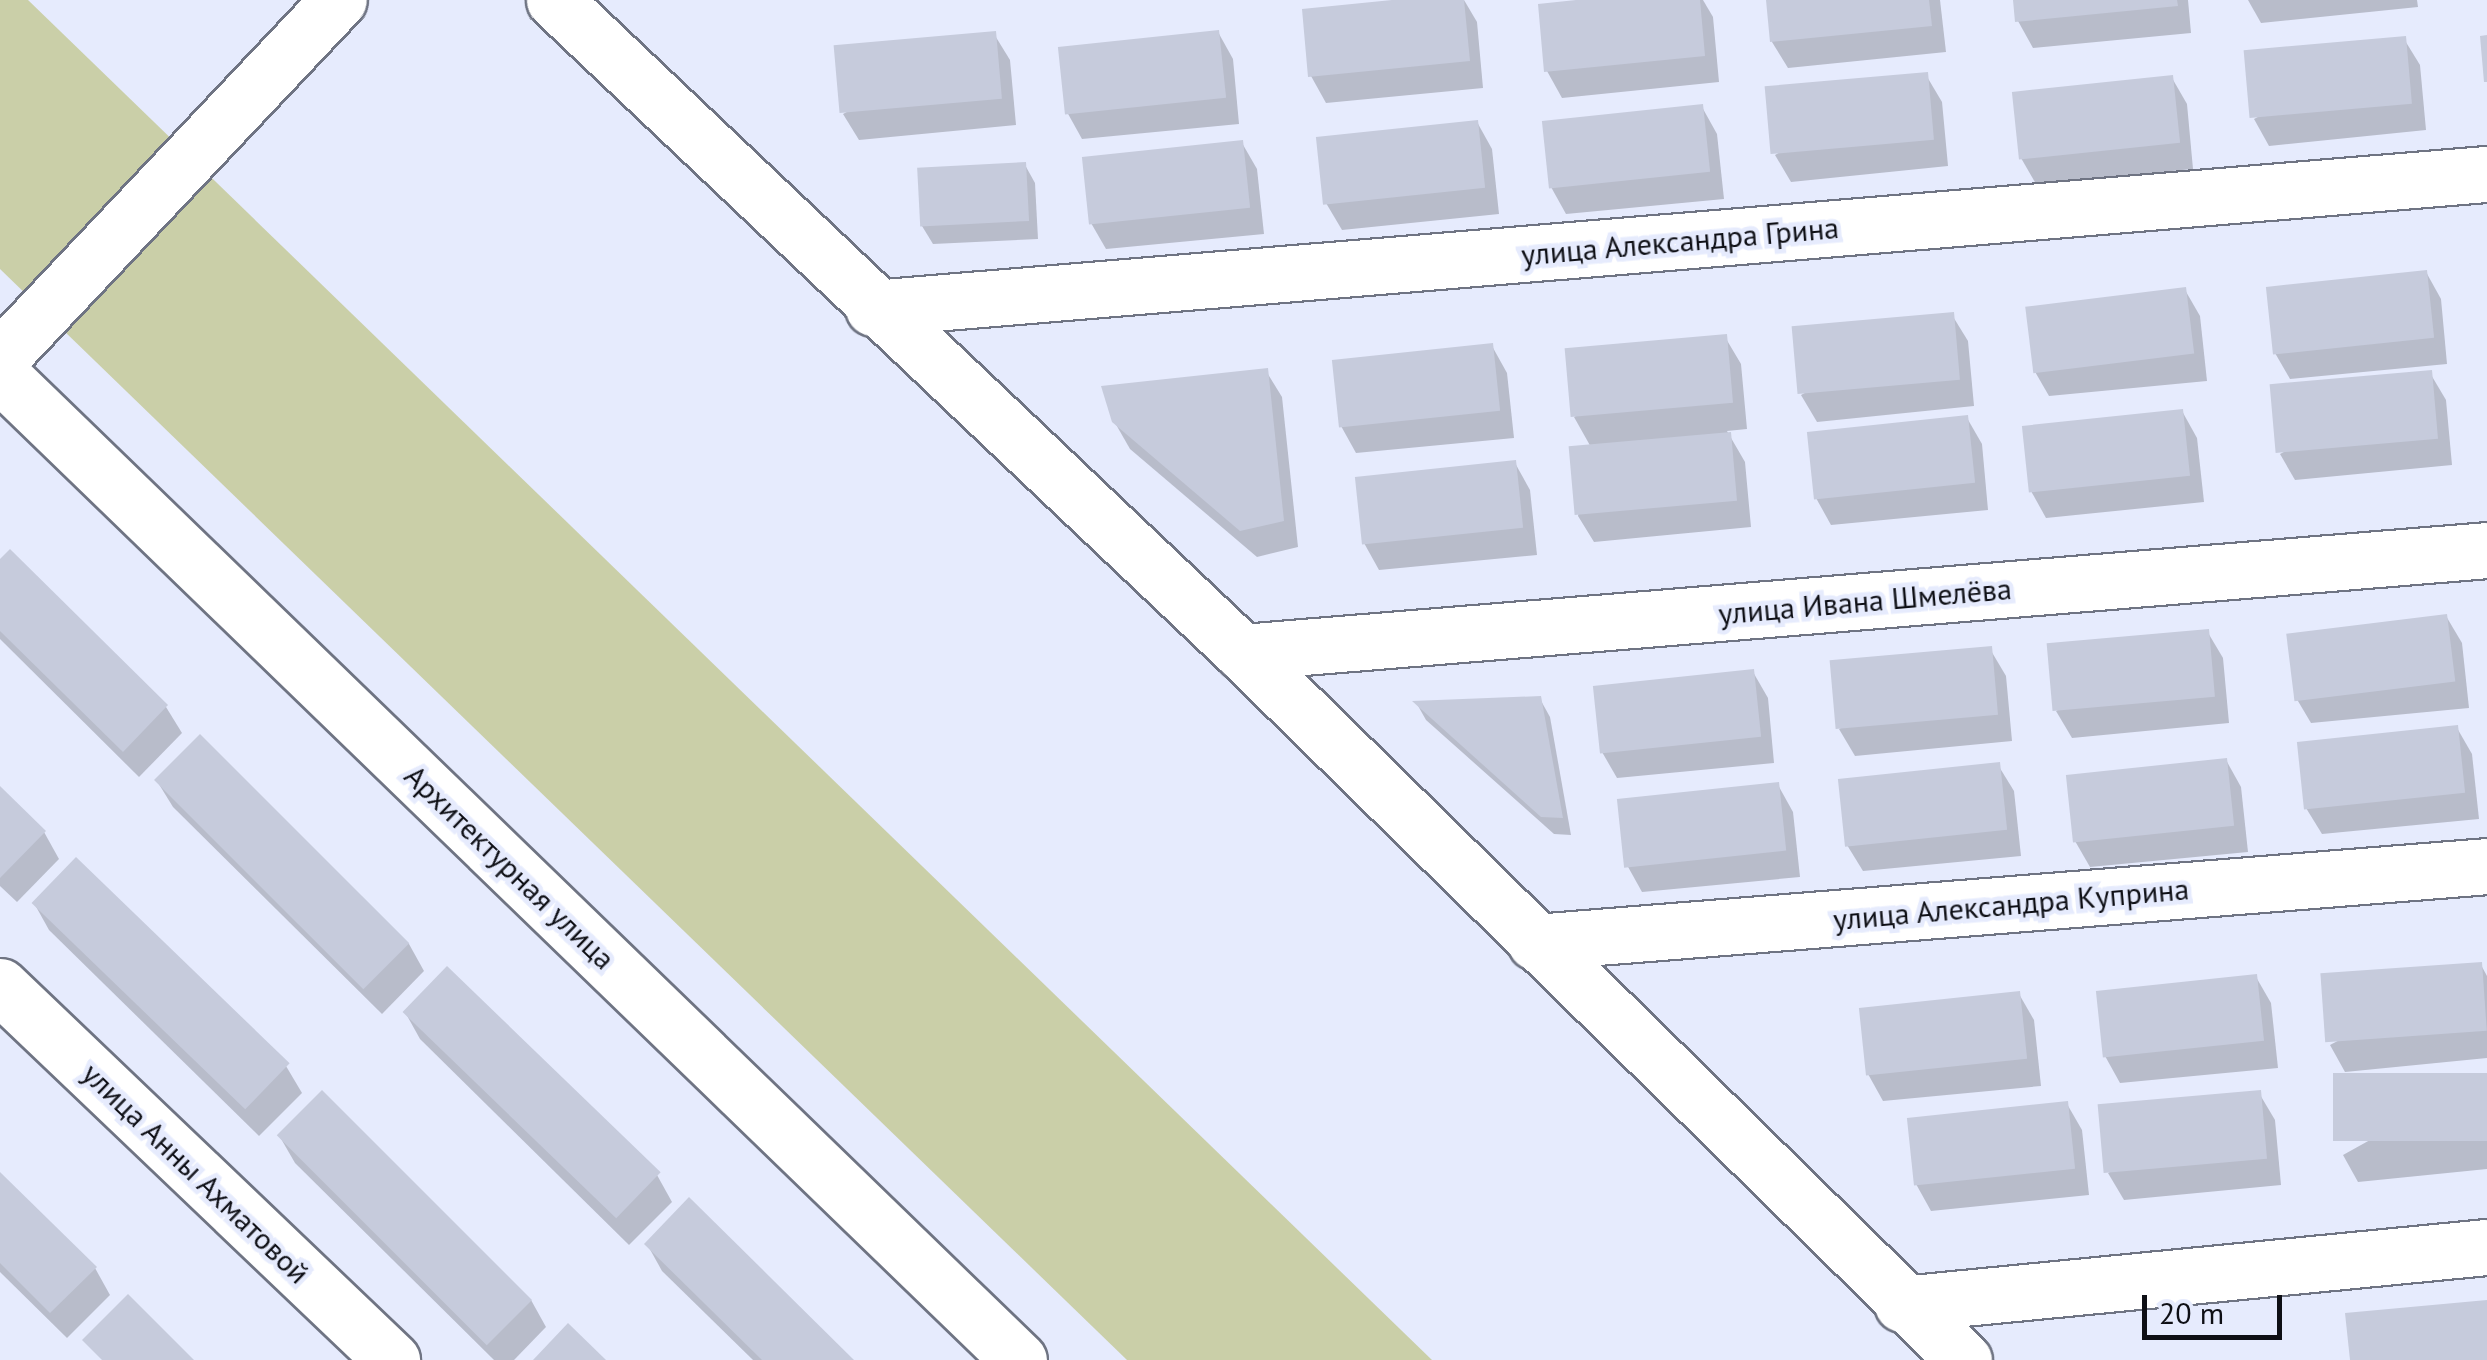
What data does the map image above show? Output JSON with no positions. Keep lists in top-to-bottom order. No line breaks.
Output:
{"streets":{"street":["улица Александра Грина","улица Ивана Шмелёва","Архитектурная улица","улица Александра Куприна","улица Анны Ахматовой"]},"scale_bar":"20 m"}
